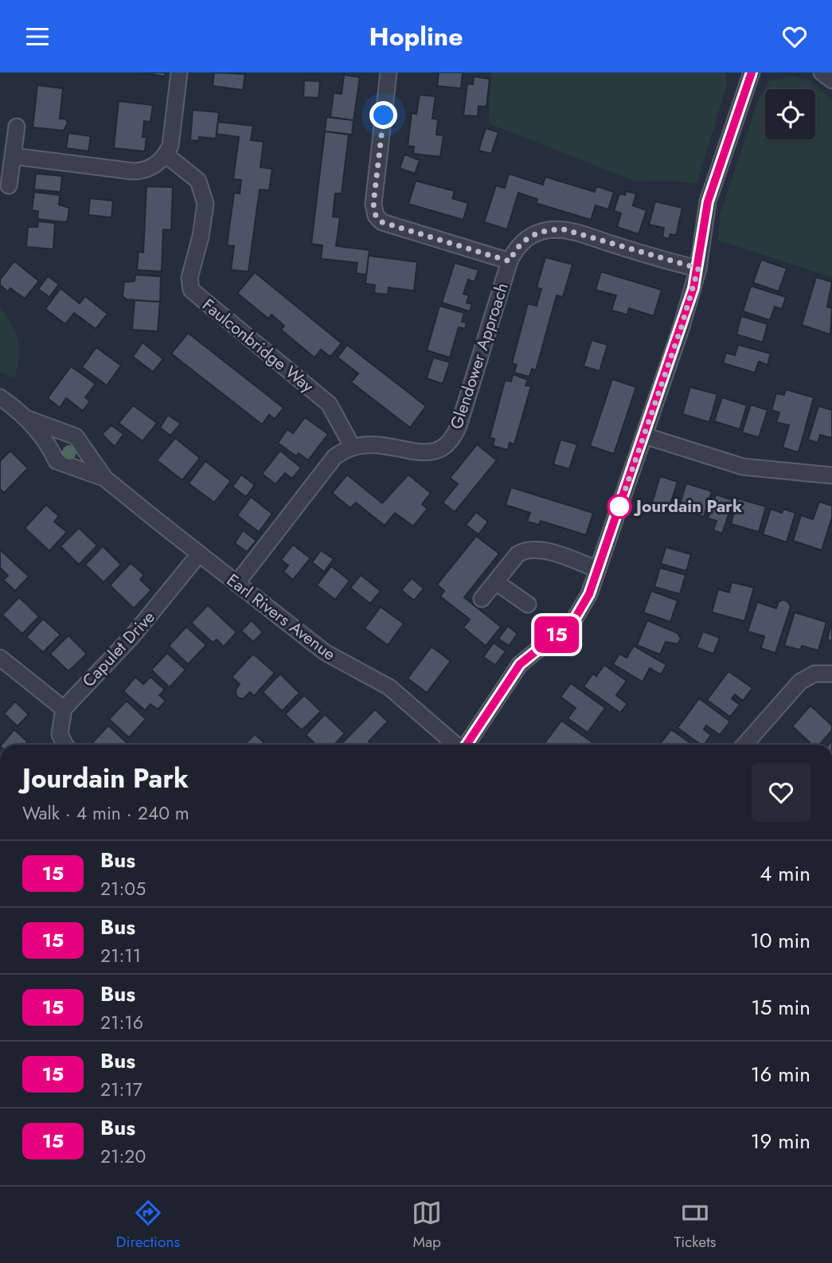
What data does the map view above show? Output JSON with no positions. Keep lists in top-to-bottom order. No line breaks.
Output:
{"streets":{"street":["Faulconbridge Way","Glendower Approach","Earl Rivers Avenue","Capulet Drive"]},"crossings":[["Faulconbridge Way","Glendower Approach"],["Earl Rivers Avenue","Capulet Drive"]],"places":["Jourdain Park"],"lines":["bus line 15"],"page":{"header":"Hopline","on_map":"15","heading":["Jourdain Park","Walk · 4 min · 240 m"],"list":[{"mark":"15","name":"Bus","note":"21:05","value":"4 min"},{"mark":"15","name":"Bus","note":"21:11","value":"10 min"},{"mark":"15","name":"Bus","note":"21:16","value":"15 min"},{"mark":"15","name":"Bus","note":"21:17","value":"16 min"},{"mark":"15","name":"Bus","note":"21:20","value":"19 min"}],"tabs":["Directions","Map","Tickets"]}}
